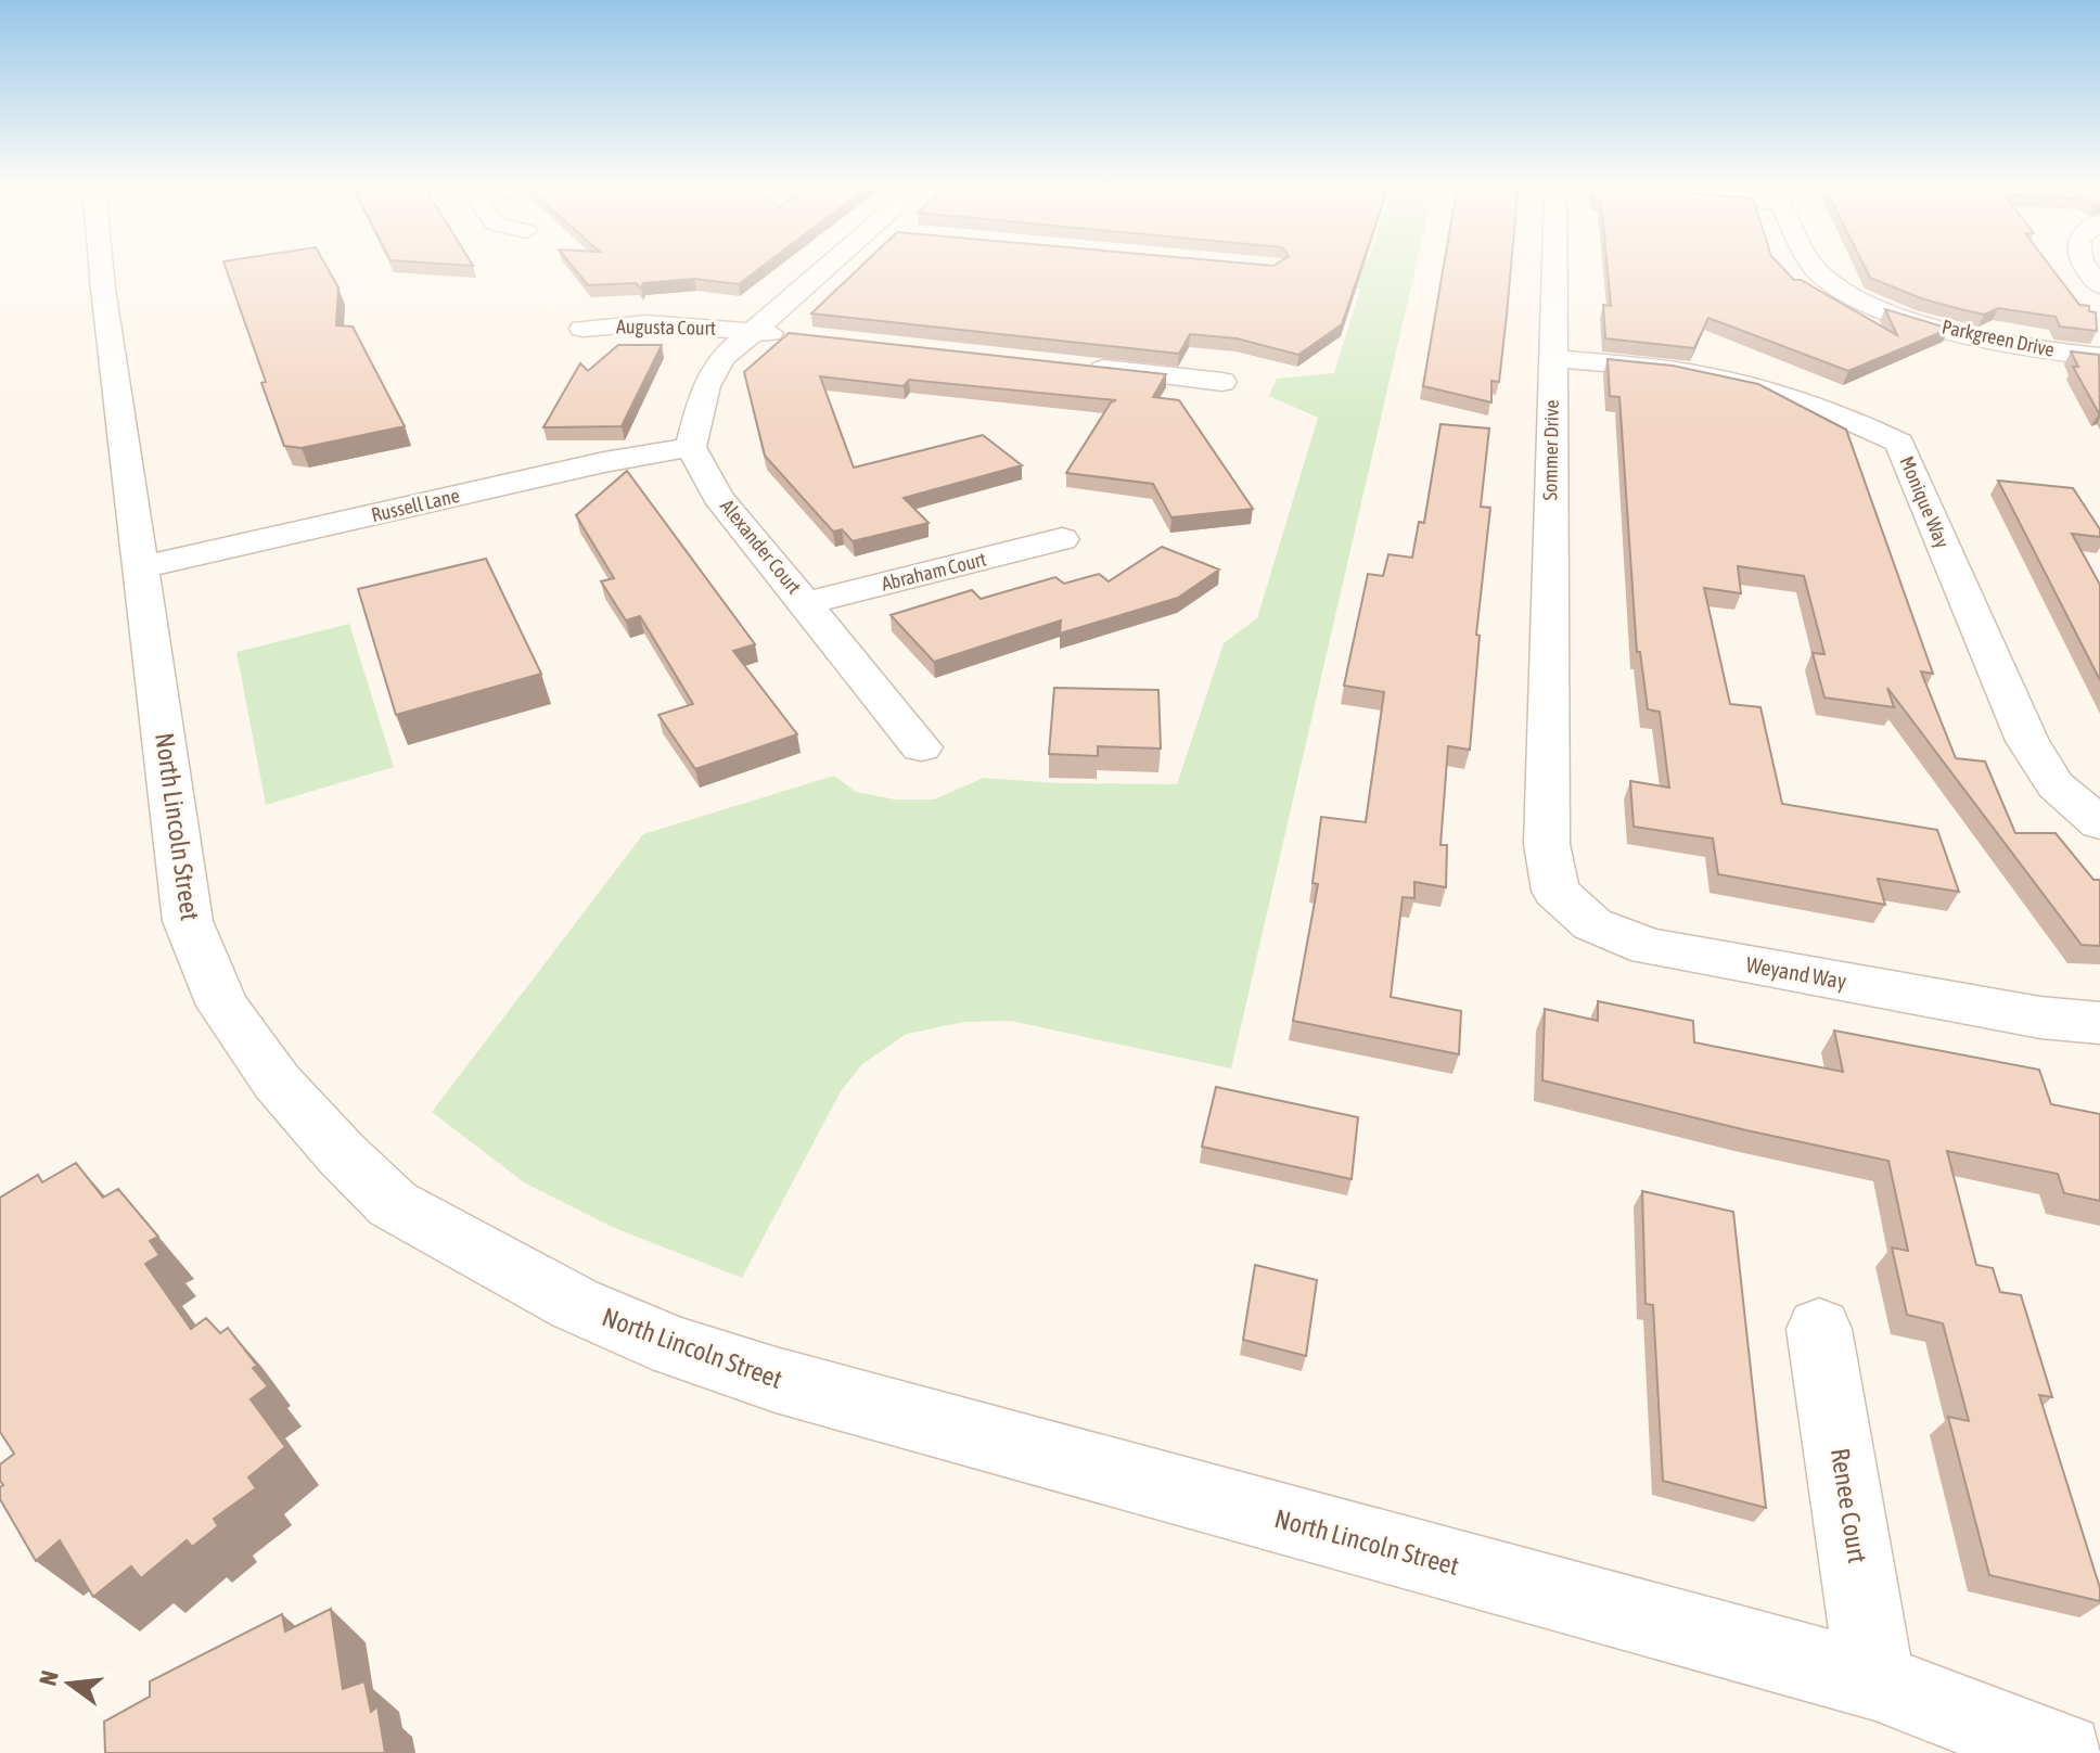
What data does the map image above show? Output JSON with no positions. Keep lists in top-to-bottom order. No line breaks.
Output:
{"streets":{"street":["Augusta Court","Parkgreen Drive","Sommer Drive","Monique Way","Russell Lane","Alexander Court","Abraham Court","North Lincoln Street","Weyand Way","Renee Court"]},"crossings":[["Sommer Drive","Monique Way"],["Sommer Drive","Weyand Way"],["Russell Lane","Alexander Court"],["Russell Lane","North Lincoln Street"],["Alexander Court","Abraham Court"],["North Lincoln Street","Renee Court"]],"north":"left"}
